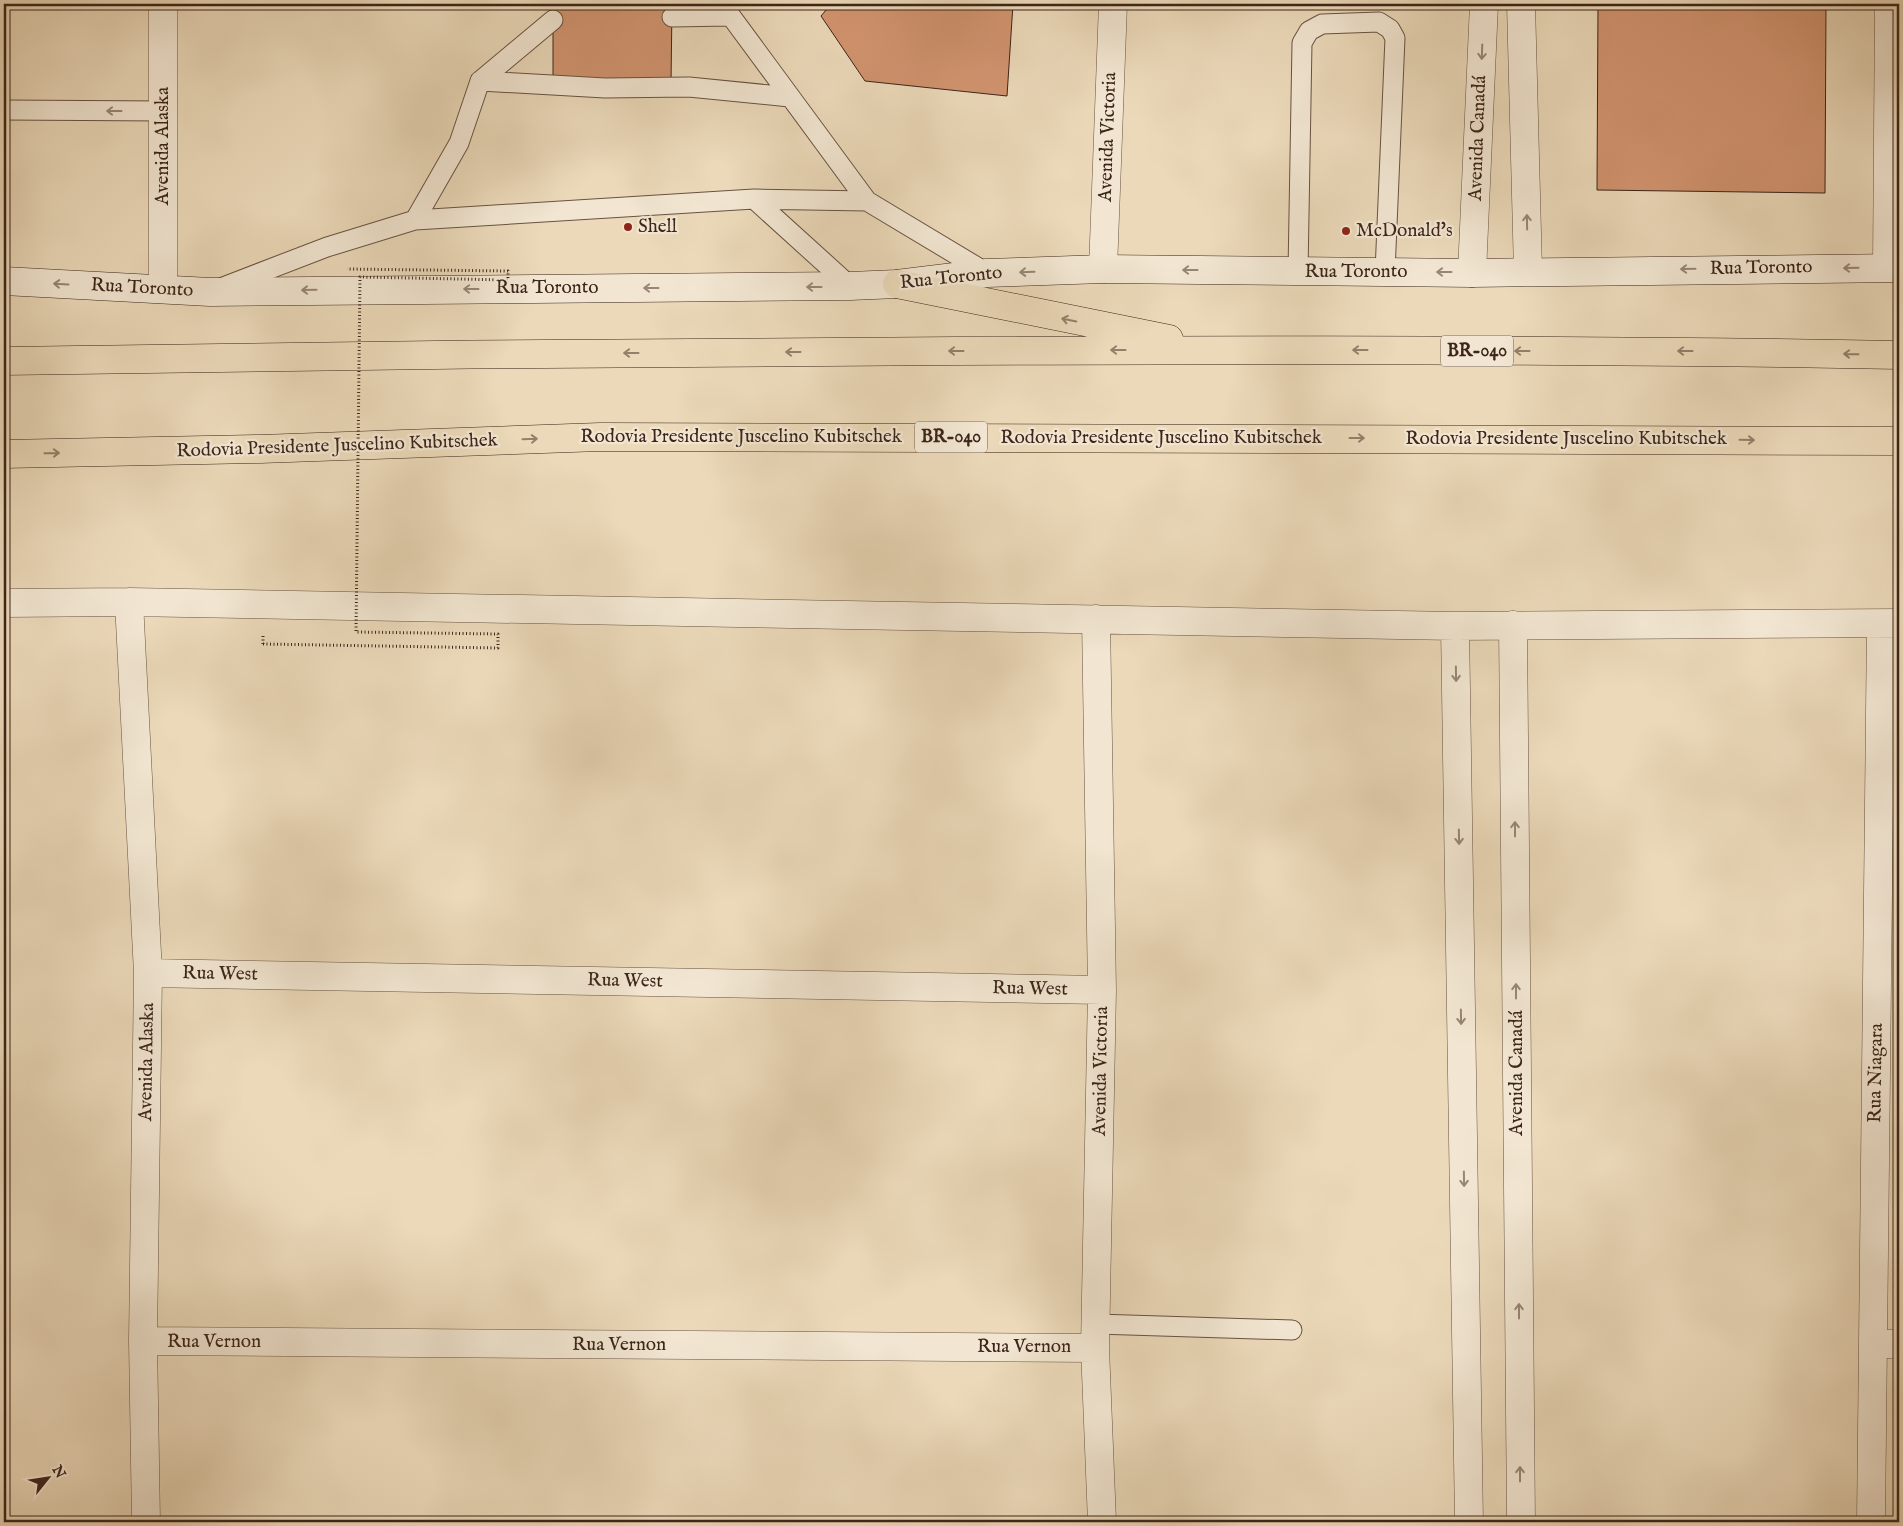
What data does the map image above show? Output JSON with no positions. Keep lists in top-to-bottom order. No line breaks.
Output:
{"streets":{"highway":["BR-040","Rodovia Presidente Juscelino Kubitschek"],"street":["Avenida Victoria","Avenida Canadá","Avenida Alaska","Rua Toronto","Rua West","Rua Niagara","Rua Vernon"]},"crossings":[["Avenida Victoria","Rua Toronto"],["Avenida Victoria","Rua West"],["Avenida Victoria","Rua Vernon"],["Avenida Canadá","Rua Toronto"],["Avenida Alaska","Rua Toronto"],["Avenida Alaska","Rua West"],["Avenida Alaska","Rua Vernon"]],"one_way":["Rua Toronto"],"places":["Shell","McDonald's"],"north":"top right"}
